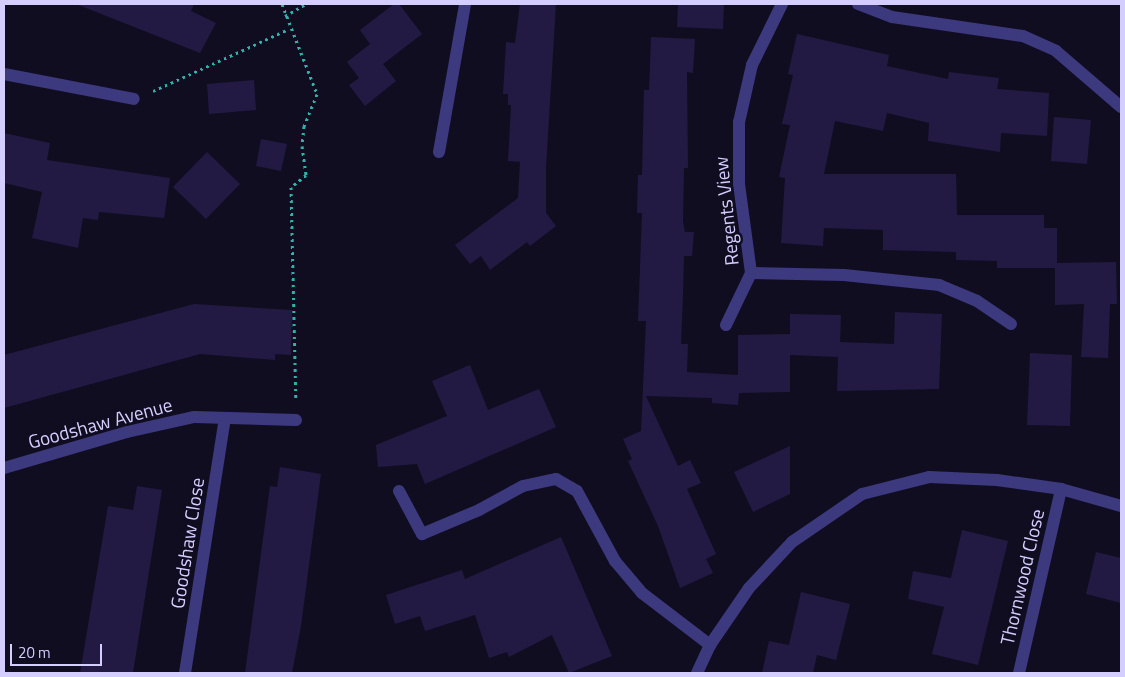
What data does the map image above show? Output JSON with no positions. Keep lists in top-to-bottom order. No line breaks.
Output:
{"streets":{"street":["Regents View","Goodshaw Avenue","Goodshaw Close","Thornwood Close"]},"crossings":[["Goodshaw Avenue","Goodshaw Close"]],"scale_bar":"20 m"}
